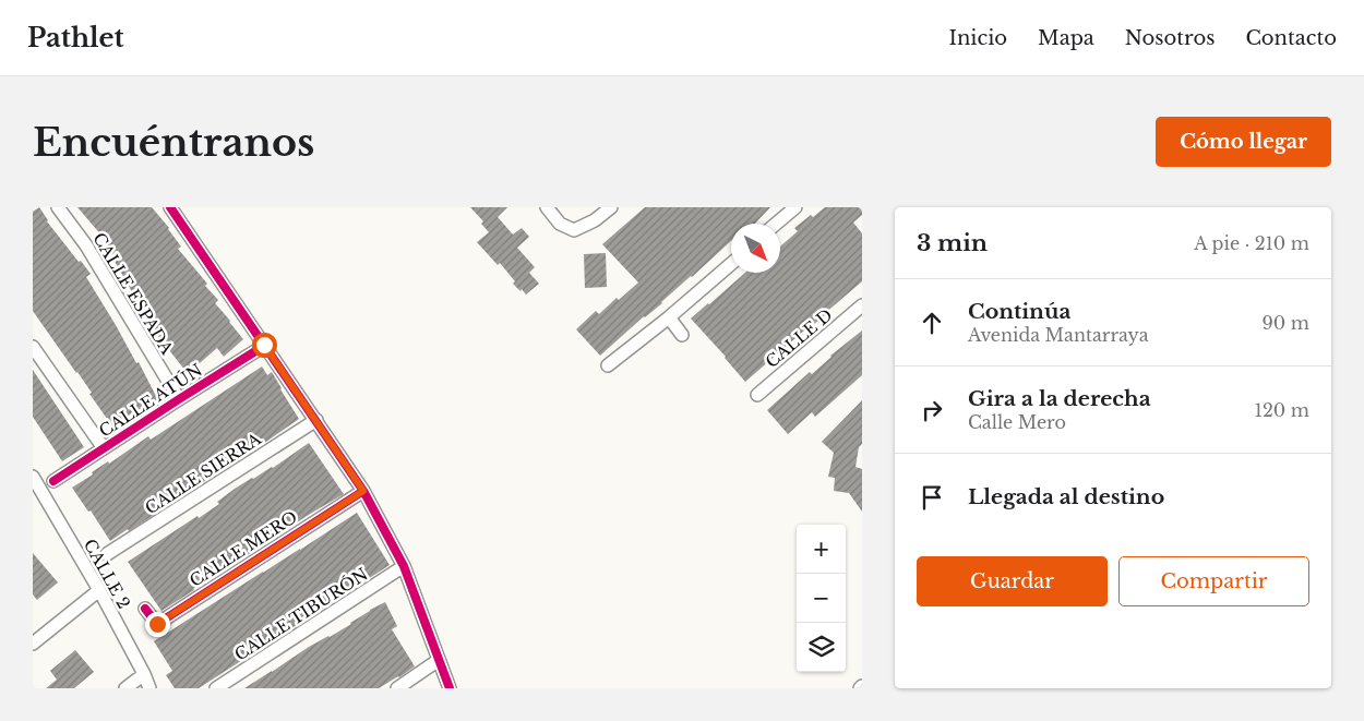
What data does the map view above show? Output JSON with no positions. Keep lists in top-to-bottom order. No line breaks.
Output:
{"streets":{"street":["CALLE ESPADA","CALLE D","CALLE ATÚN","CALLE SIERRA","CALLE MERO","CALLE 2","CALLE TIBURÓN"]},"crossings":[["CALLE ESPADA","CALLE ATÚN"]],"north":"bottom right","page":{"header":"Pathlet","nav":["Inicio","Mapa","Nosotros","Contacto"],"buttons":["Cómo llegar",["Guardar","Compartir"]],"title":"Encuéntranos","heading":["3 min","A pie · 210 m"],"list":[["Continúa","Avenida Mantarraya","90 m"],["Gira a la derecha","Calle Mero","120 m"],"Llegada al destino"],"map_buttons":["+","−"]}}
